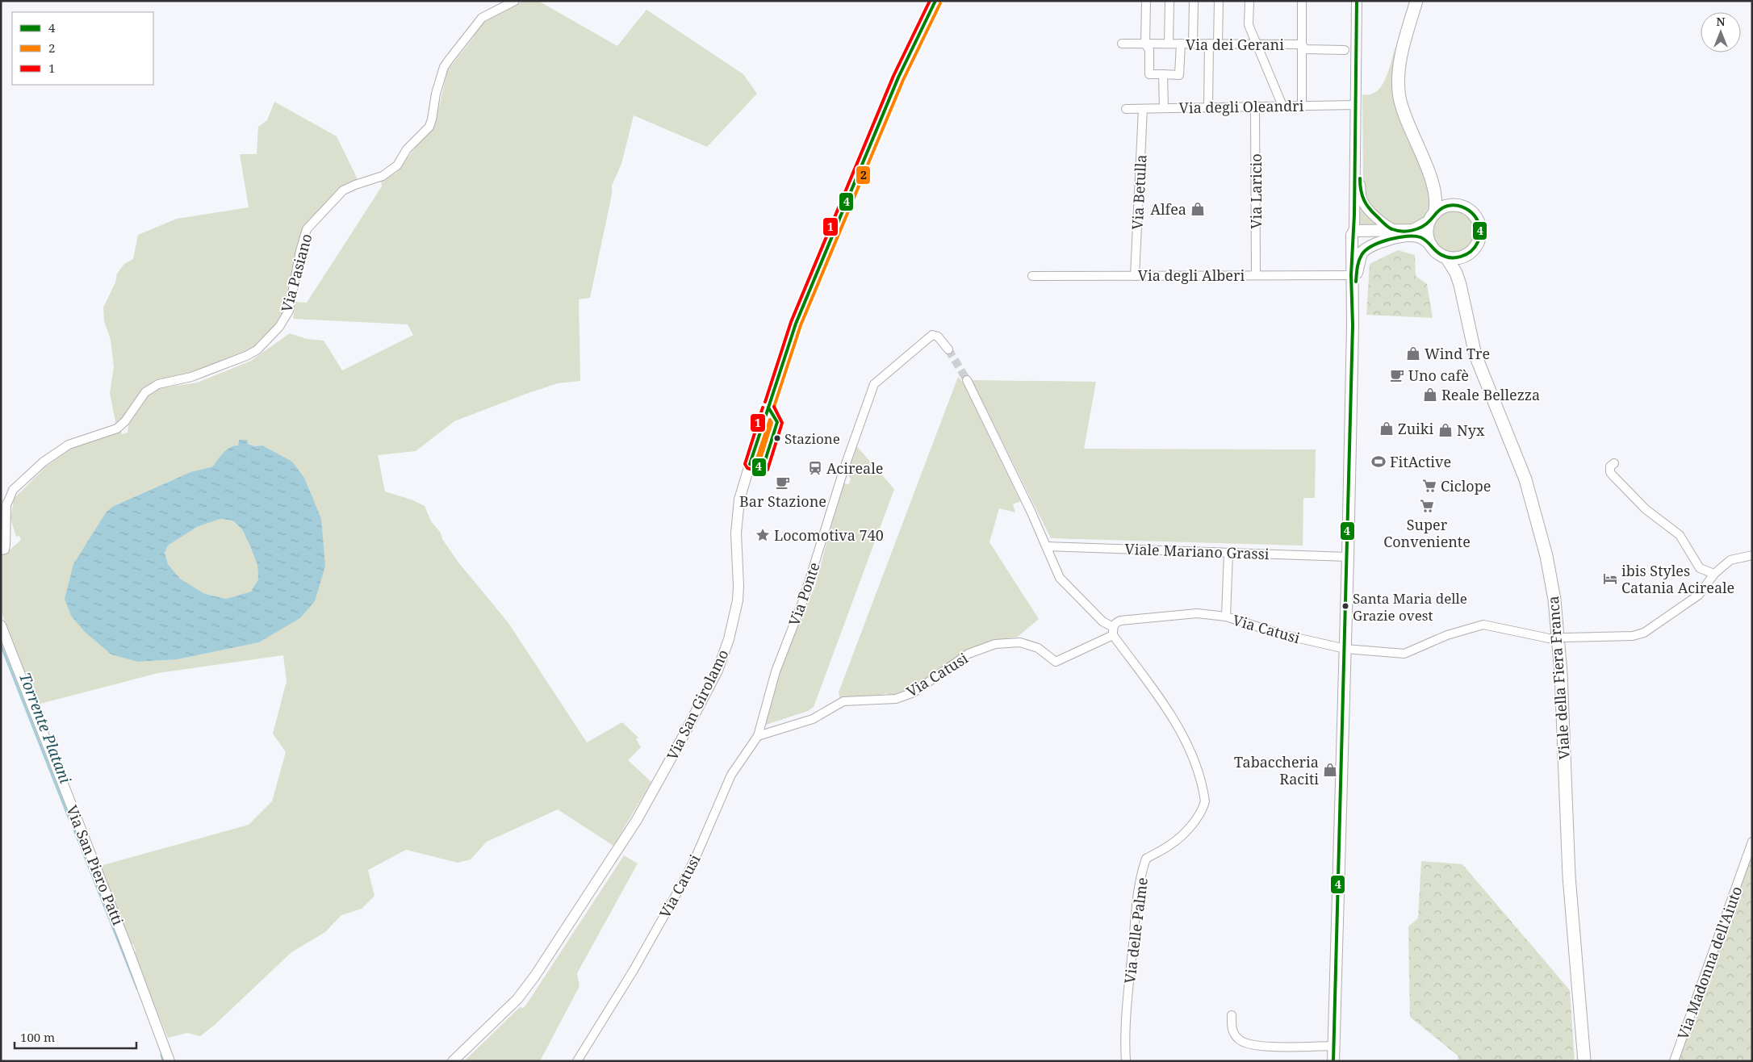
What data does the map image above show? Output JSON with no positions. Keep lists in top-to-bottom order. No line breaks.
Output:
{"streets":{"main road":["Viale della Fiera Franca"],"street":["Via dei Gerani","Via degli Oleandri","Via Laricio","Via Betulla","Via Pasiano","Via degli Alberi","Viale Mariano Grassi","Via Ponte","Via Catusi","Via San Girolamo","Via San Piero Patti","Via delle Palme","Via Madonna dell'Aiuto"]},"crossings":[["Via degli Oleandri","Via Laricio"],["Via degli Oleandri","Via Betulla"],["Via Laricio","Via degli Alberi"],["Via Betulla","Via degli Alberi"],["Via Ponte","Via Catusi"],["Via Catusi","Via delle Palme"]],"water":["Torrente Platani"],"places":{"shop":["Alfea","Wind Tre","Reale Bellezza","Zuiki","Nyx","Tabaccheria Raciti"],"cafe":["Uno cafè","Bar Stazione"],"other":["Stazione","Santa Maria delle Grazie ovest"],"sports":["FitActive"],"station":["Acireale"],"supermarket":["Ciclope","Super Conveniente"],"place":["Locomotiva 740"],"hotel":["ibis Styles Catania Acireale"]},"lines":["transit line 4","transit line 1","transit line 2"],"legend":["4","2","1"],"scale_bar":"100 m","north":"top"}
